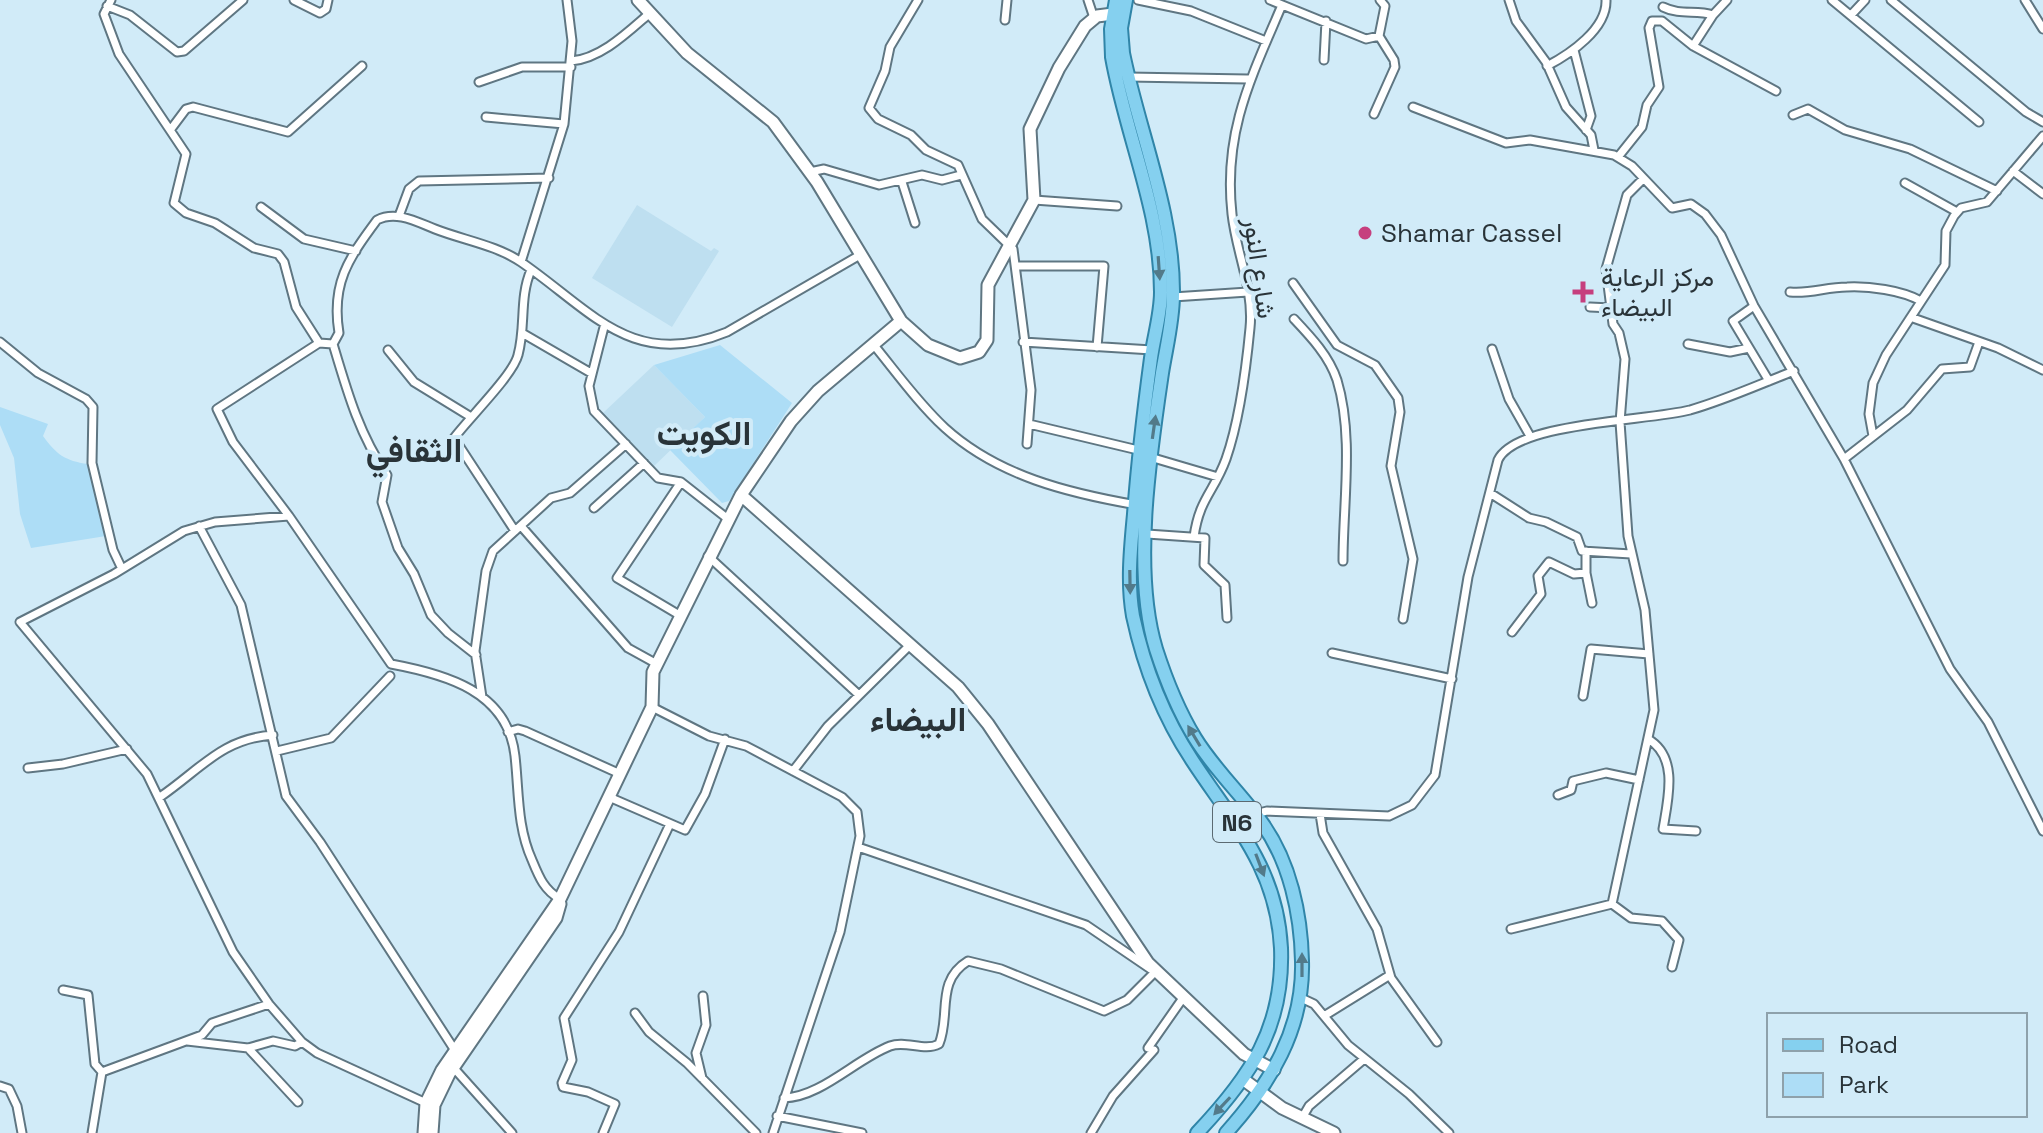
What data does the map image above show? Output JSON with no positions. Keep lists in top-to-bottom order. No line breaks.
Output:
{"streets":{"main road":["N6"],"street":["شارع النور"]},"districts":["الكويت","الثقافي","البيضاء"],"places":{"other":["Shamar Cassel"],"health":["مركز الرعاية البيضاء"]},"legend":["Road","Park"]}
